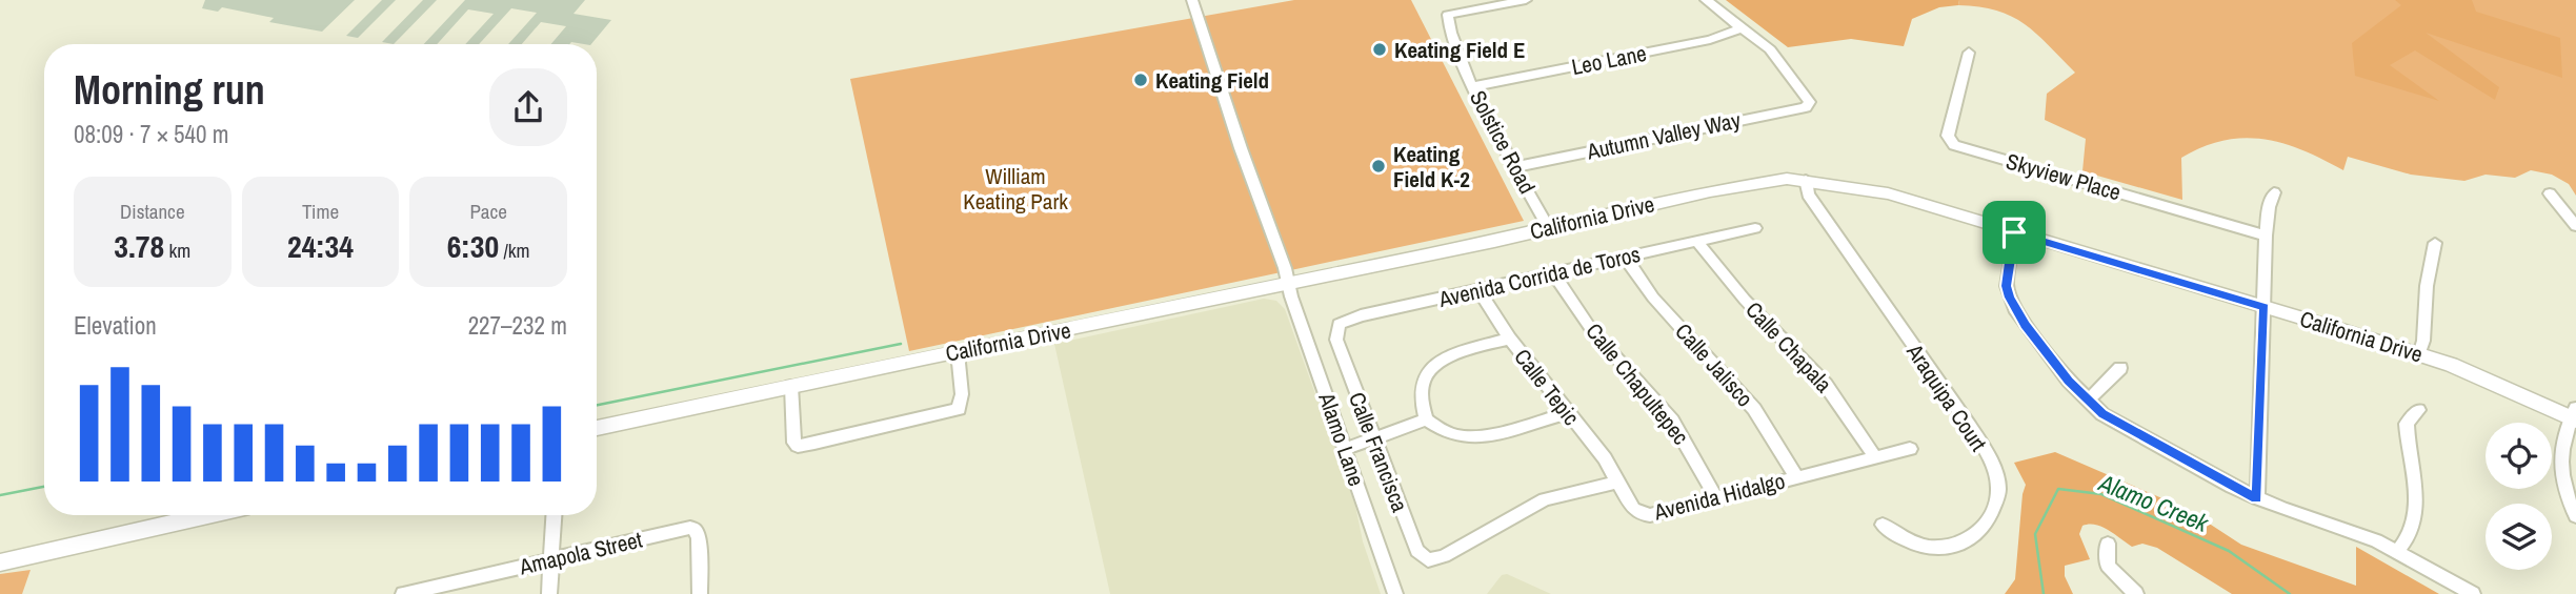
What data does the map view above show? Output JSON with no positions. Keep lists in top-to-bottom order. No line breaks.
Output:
{"streets":{"street":["Leo Lane","Autumn Valley Way","Solstice Road","Skyview Place","California Drive","Avenida Corrida de Toros","Calle Chapala","Calle Jalisco","Calle Chapultepec","Calle Tepic","Araquipa Court","Alamo Lane","Calle Francisca","Avenida Hidalgo","Amapola Street"]},"crossings":[["Leo Lane","Solstice Road"],["Autumn Valley Way","Solstice Road"],["Solstice Road","California Drive"],["California Drive","Araquipa Court"],["California Drive","Alamo Lane"],["Avenida Corrida de Toros","Calle Chapala"],["Avenida Corrida de Toros","Calle Jalisco"],["Avenida Corrida de Toros","Calle Chapultepec"],["Avenida Corrida de Toros","Calle Tepic"],["Avenida Corrida de Toros","Calle Francisca"],["Calle Chapala","Avenida Hidalgo"],["Calle Jalisco","Avenida Hidalgo"],["Calle Chapultepec","Avenida Hidalgo"],["Calle Tepic","Calle Francisca"],["Calle Tepic","Avenida Hidalgo"],["Calle Francisca","Avenida Hidalgo"]],"water":["Alamo Creek"],"parks":["William Keating Park"],"places":["Keating Field E","Keating Field","Keating Field K-2"],"page":{"heading":["Morning run","08:09 · 7 × 540 m"],"stats":[["Distance","3.78 km"],["Time","24:34"],["Pace","6:30 /km"]],"chart":["Elevation","227–232 m"]}}
